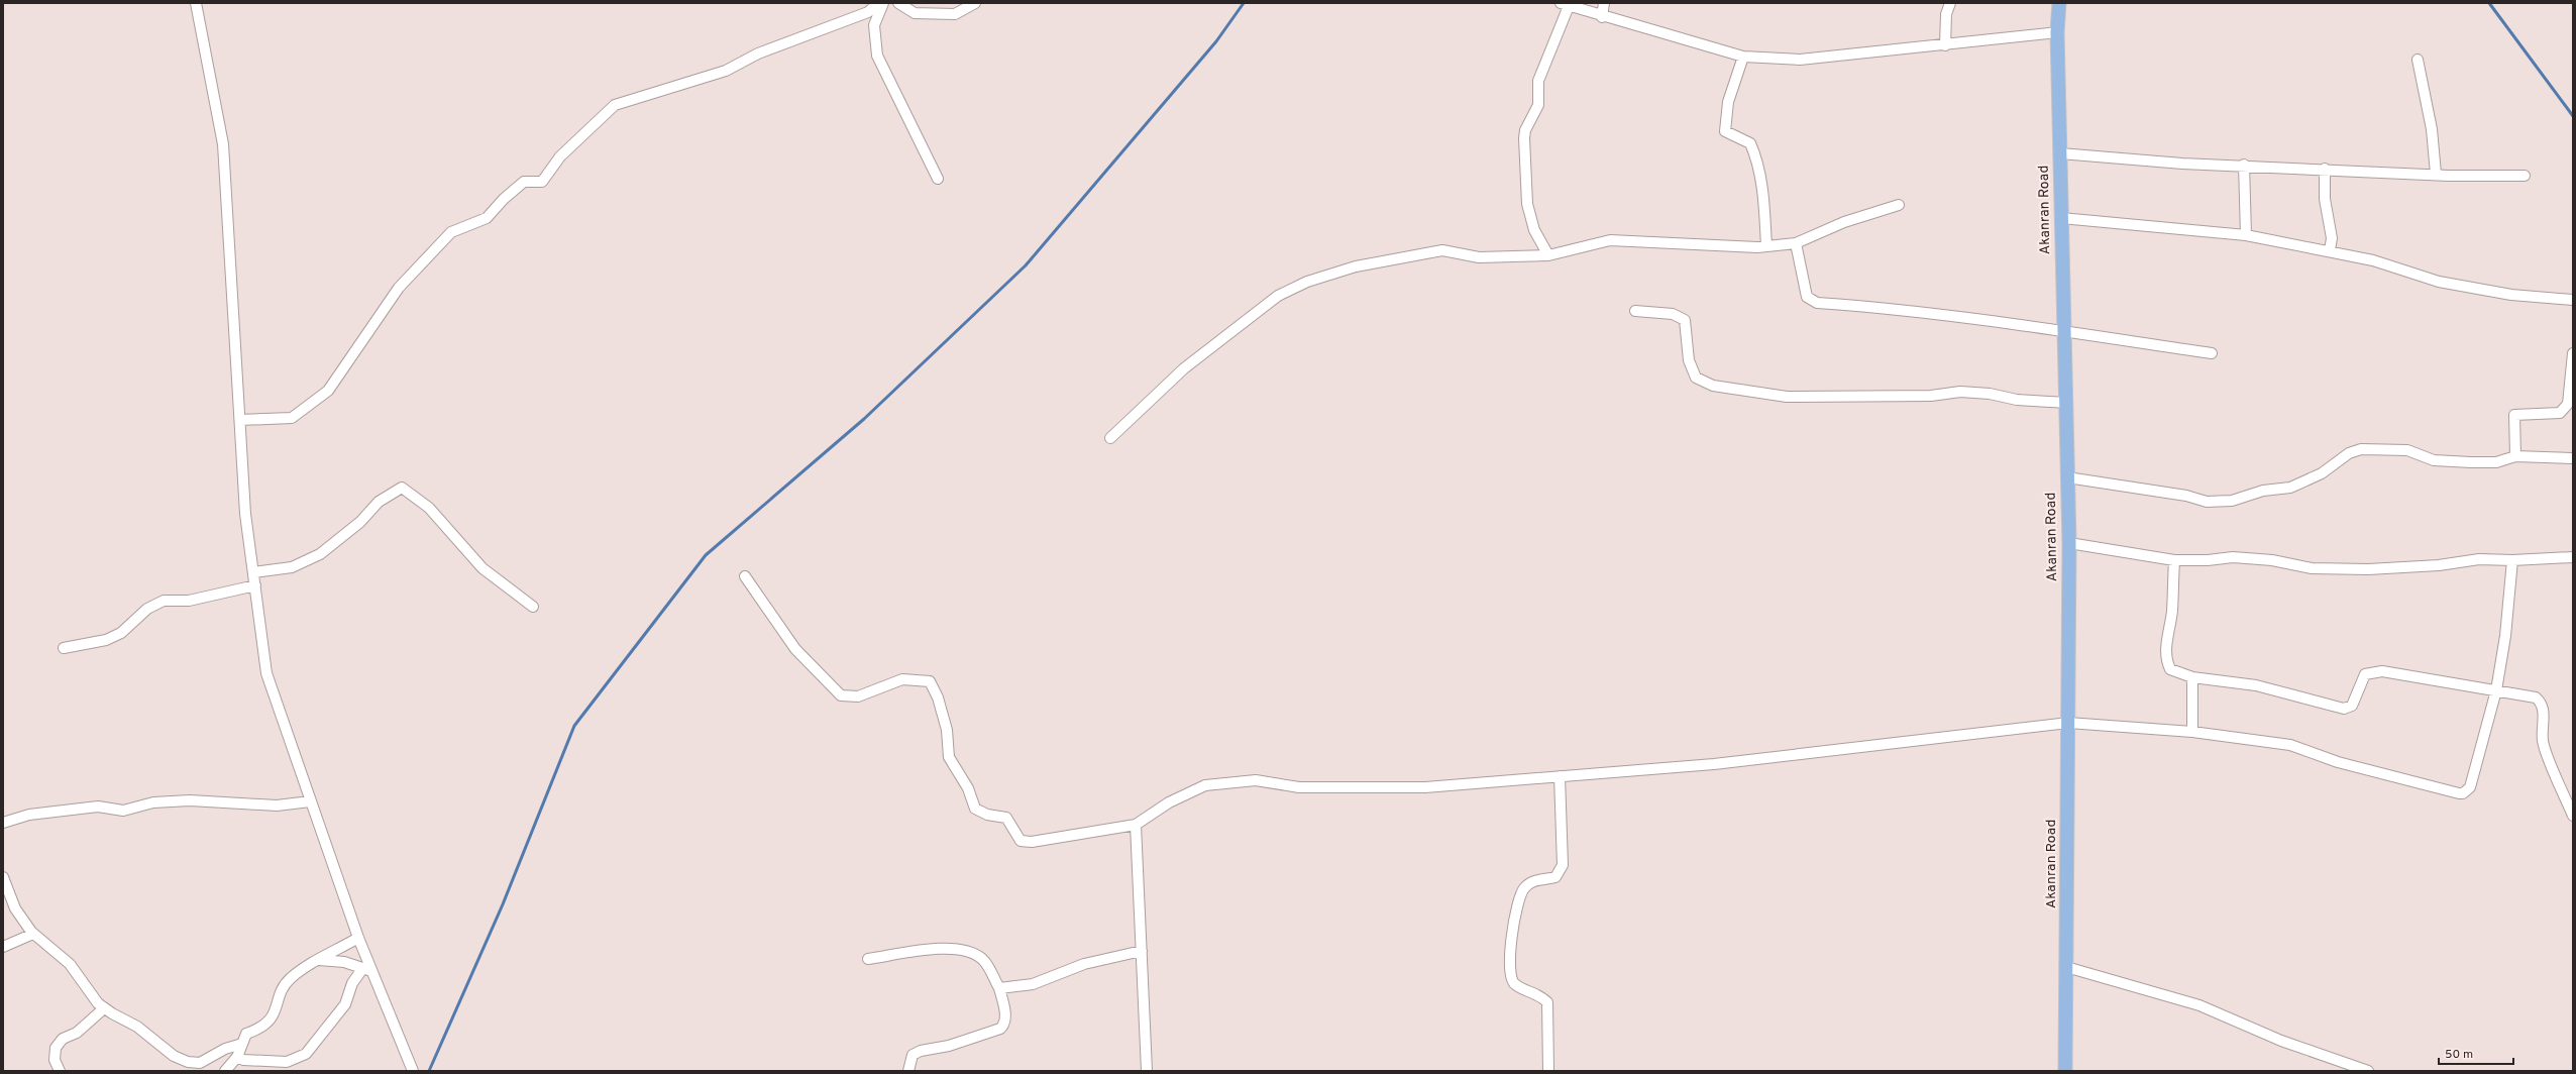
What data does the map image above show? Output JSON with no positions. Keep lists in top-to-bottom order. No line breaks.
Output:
{"streets":{"main road":["Akanran Road"]},"scale_bar":"50 m"}
